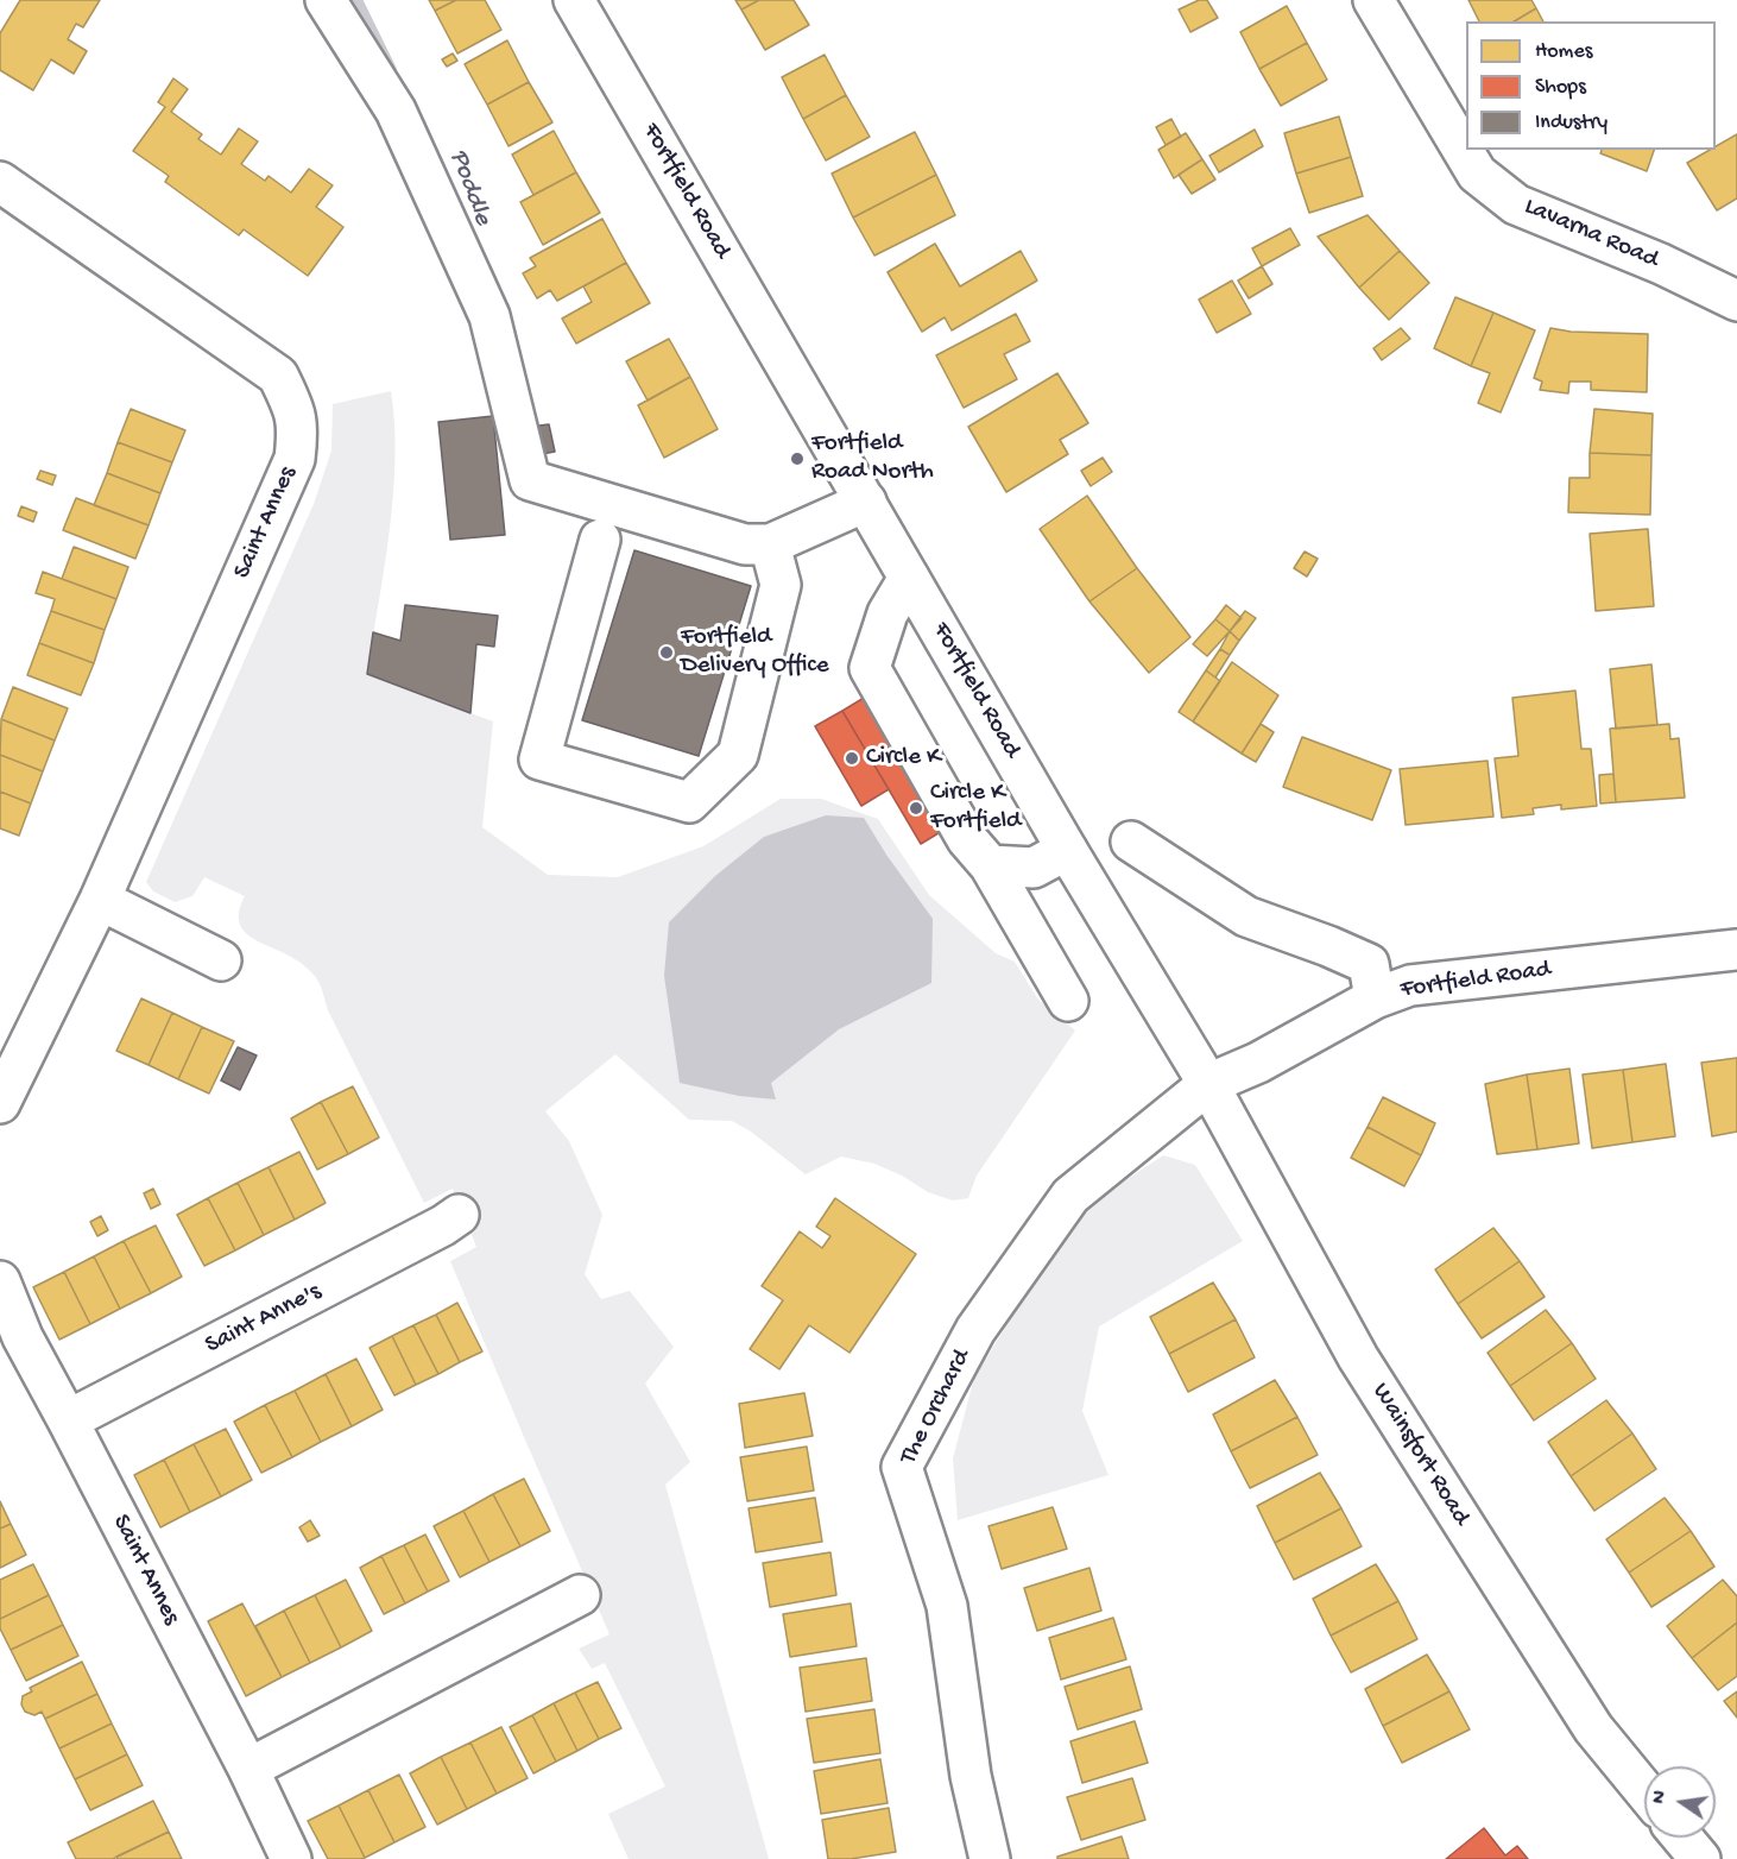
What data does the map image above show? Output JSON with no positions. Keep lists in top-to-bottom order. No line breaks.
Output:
{"streets":{"street":["Fortfield Road","Lavarna Road","Saint Annes","Saint Anne's","The Orchard","Wainsfort Road"]},"crossings":[["Fortfield Road","The Orchard"],["Fortfield Road","Wainsfort Road"],["Saint Annes","Saint Anne's"],["The Orchard","Wainsfort Road"]],"water":["Poddle"],"places":["Fortfield Road North","Fortfield Delivery Office","Circle K","Circle K Fortfield"],"legend":["Homes","Shops","Industry"],"north":"left"}
